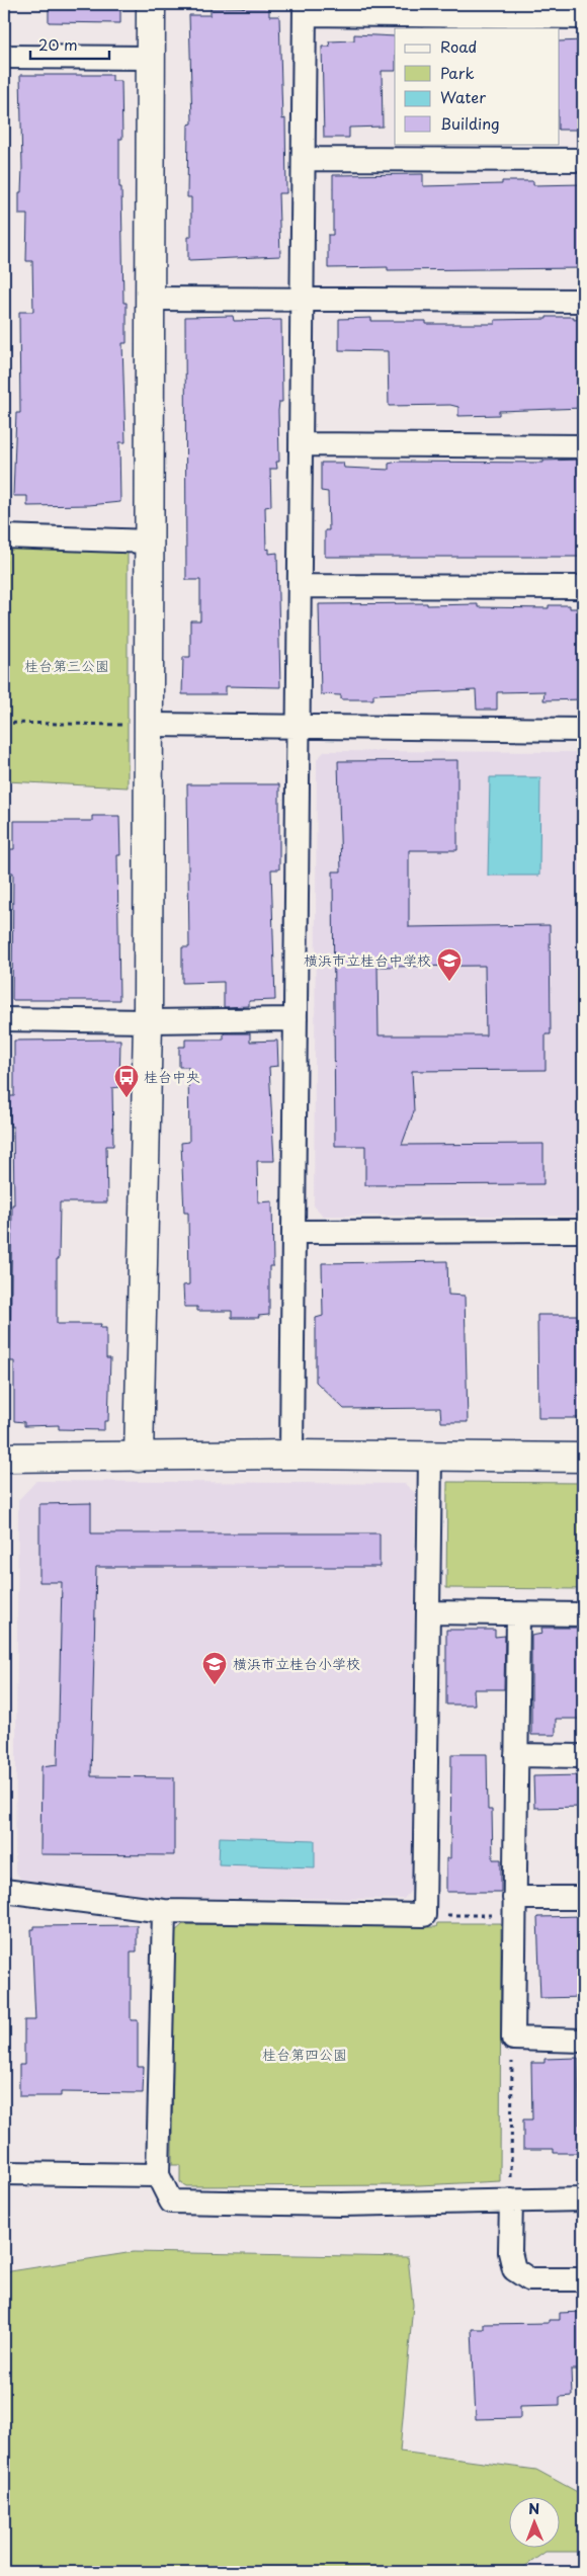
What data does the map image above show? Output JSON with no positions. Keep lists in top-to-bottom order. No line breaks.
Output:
{"parks":["桂台第三公園","桂台第四公園"],"places":{"school or university":["横浜市立桂台中学校","横浜市立桂台小学校"],"bus stop":["桂台中央"]},"legend":["Road","Park","Water","Building"],"scale_bar":"20 m","north":"top"}
